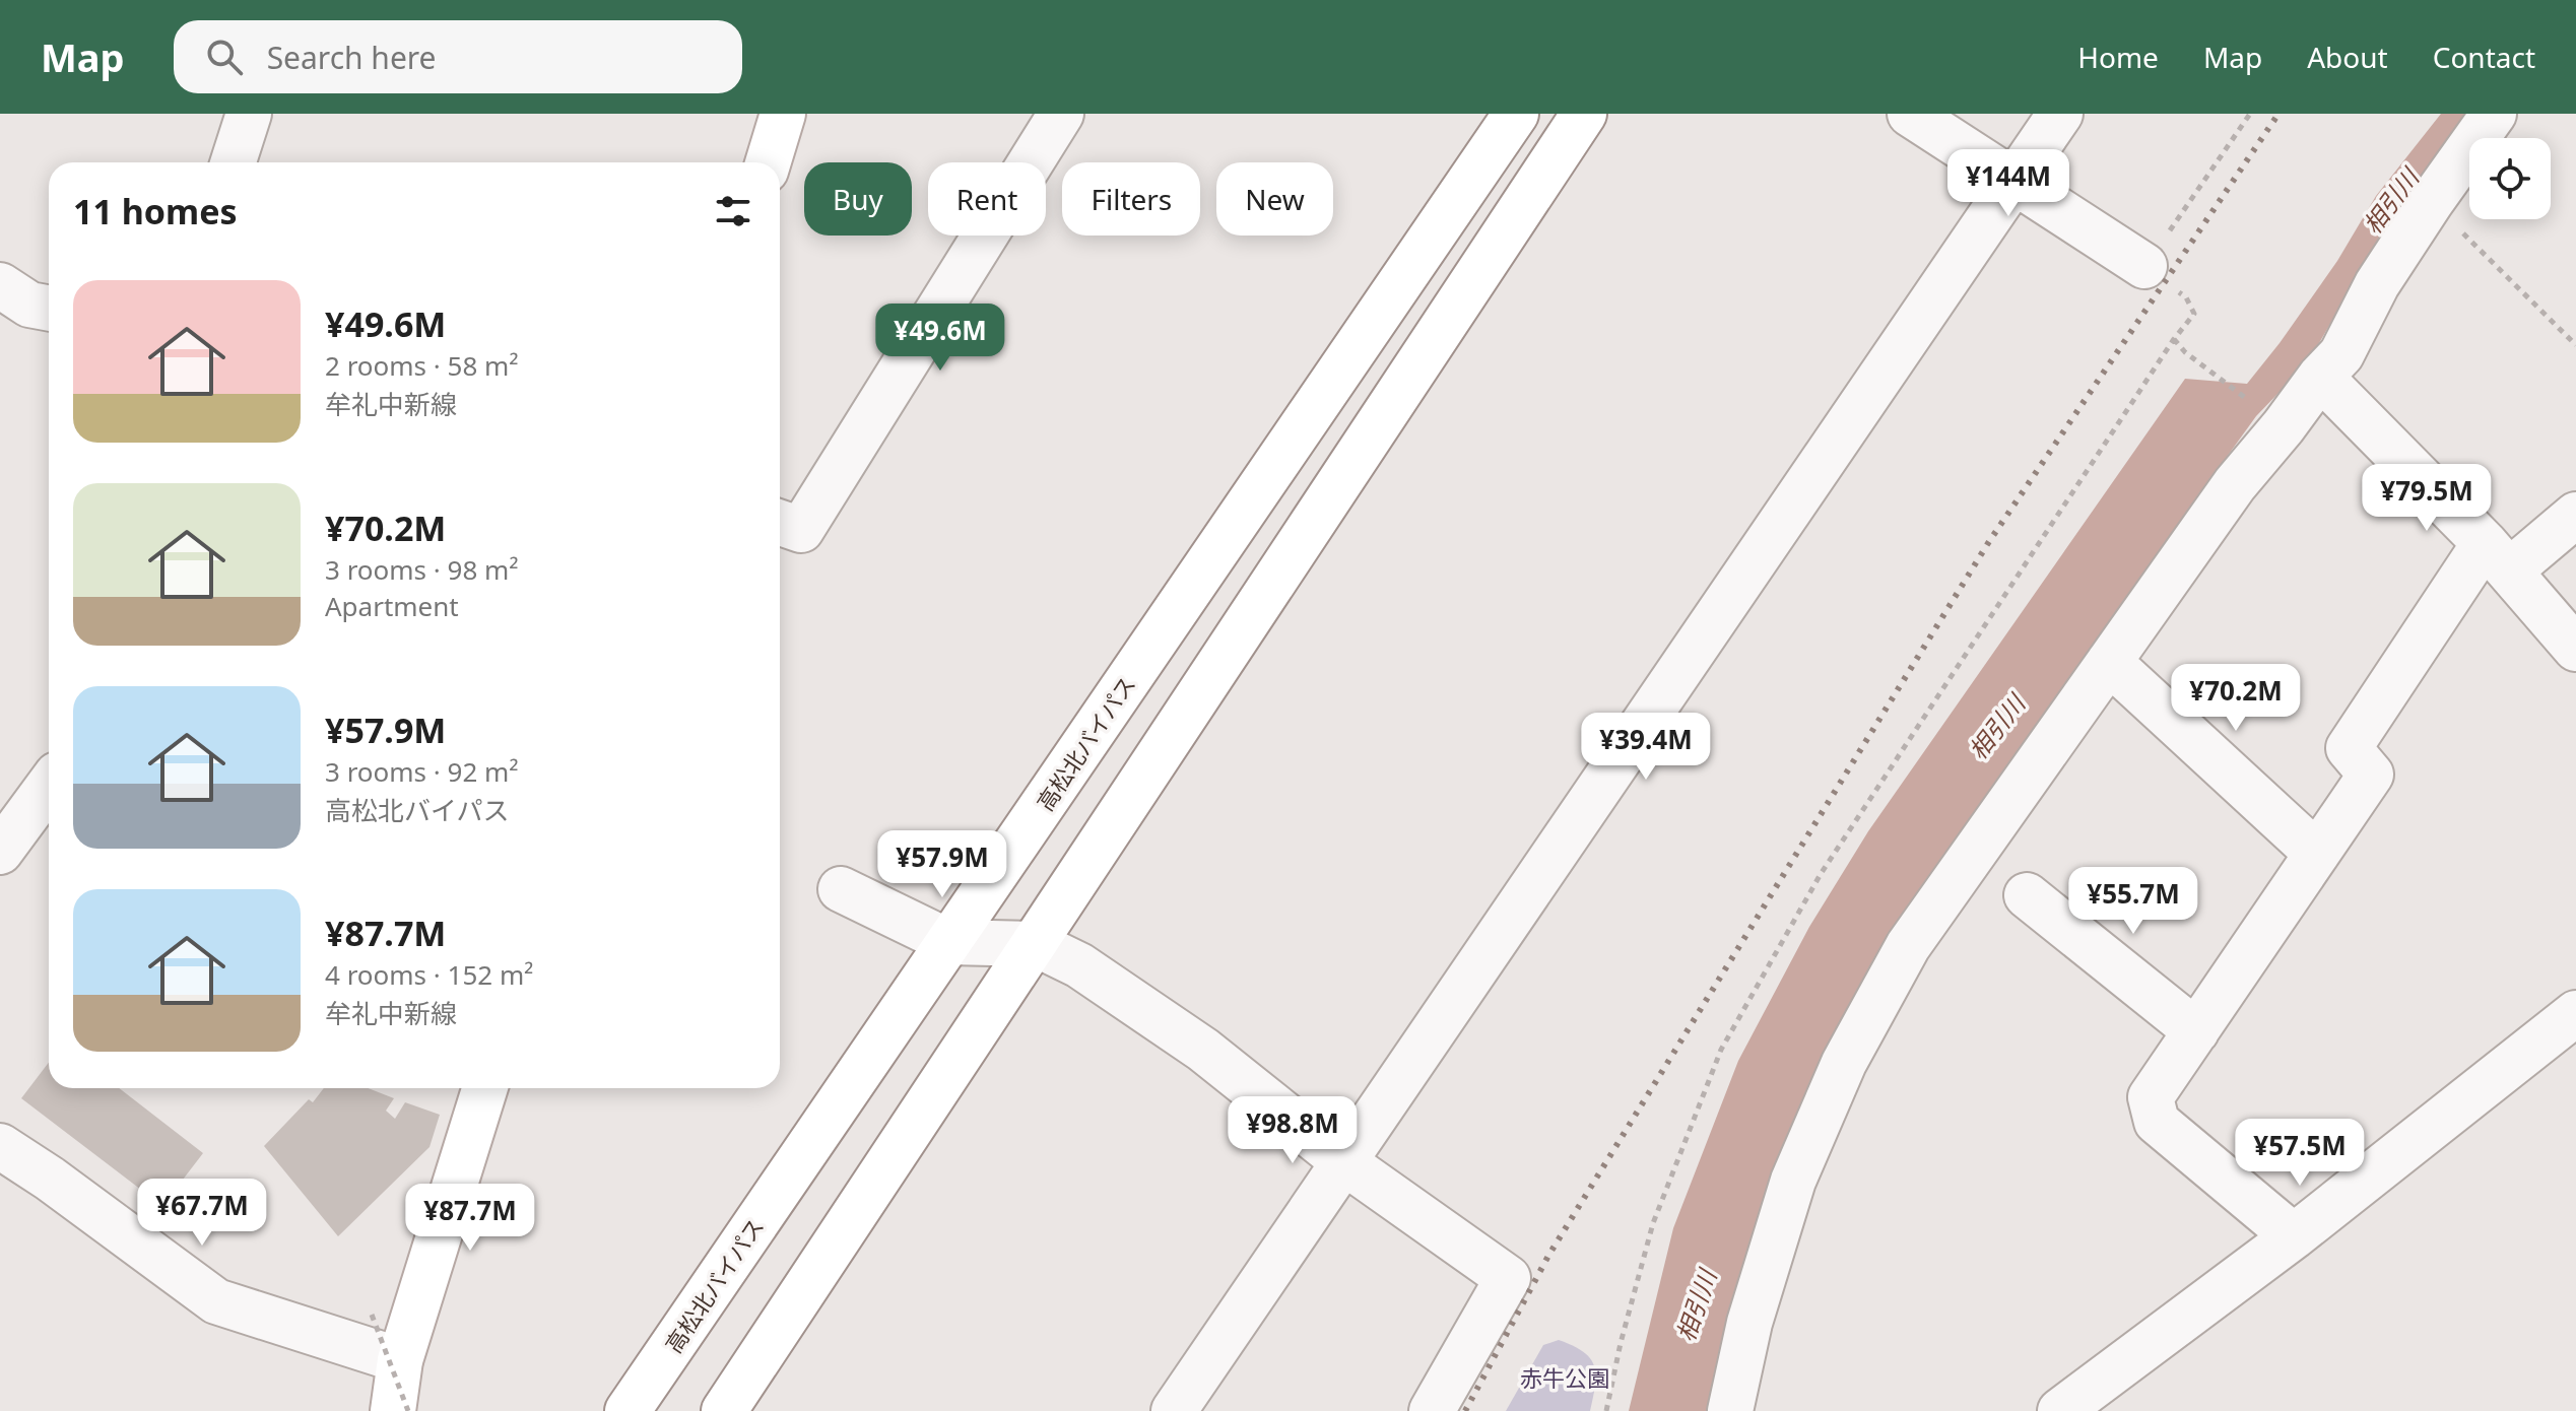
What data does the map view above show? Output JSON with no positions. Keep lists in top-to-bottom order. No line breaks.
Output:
{"streets":{"main road":["高松北バイパス"]},"water":["相引川"],"parks":["赤牛公園"],"page":{"header":"Map","search":"Search here","nav":["Home","Map","About","Contact"],"price":["¥144M","¥49.6M","¥79.5M","¥70.2M","¥39.4M","¥57.9M","¥55.7M","¥98.8M","¥57.5M","¥67.7M","¥87.7M"],"chip":["Buy","Rent","Filters","New"],"heading":"11 homes","list":[{"name":"¥49.6M","note":"2 rooms · 58 m² · 牟礼中新線"},{"name":"¥70.2M","note":"3 rooms · 98 m² · Apartment"},{"name":"¥57.9M","note":"3 rooms · 92 m² · 高松北バイパス"},{"name":"¥87.7M","note":"4 rooms · 152 m² · 牟礼中新線"}]}}
